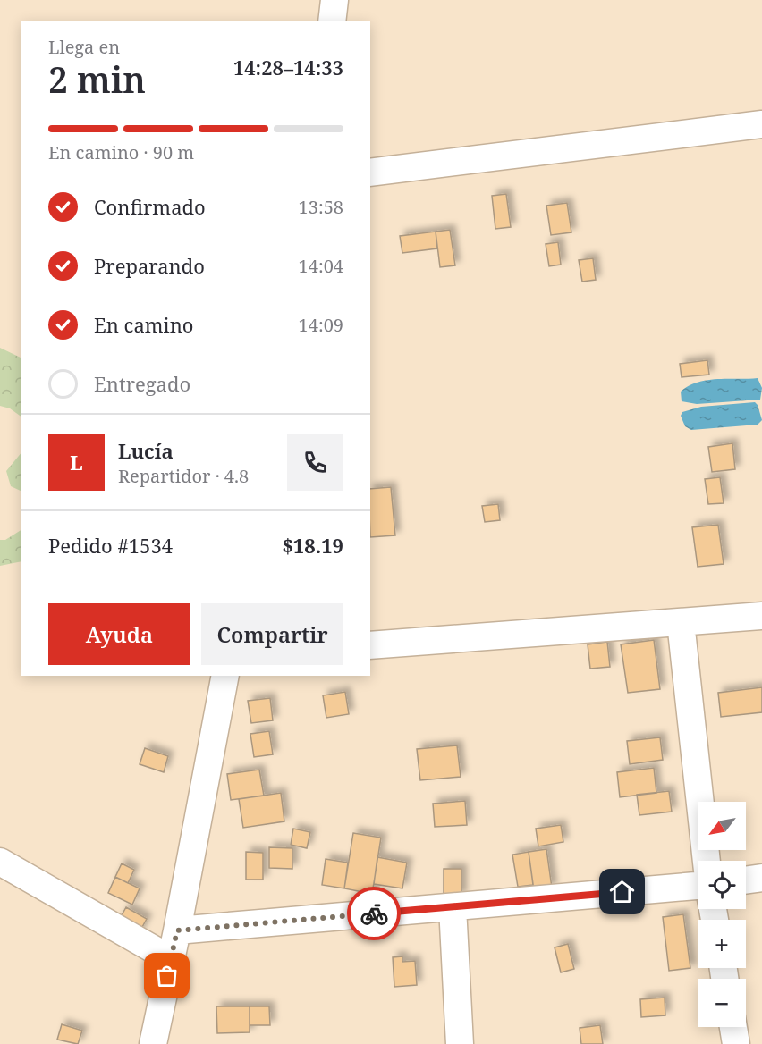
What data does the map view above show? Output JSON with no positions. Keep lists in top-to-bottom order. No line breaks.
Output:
{"north":"bottom left","page":{"heading":["2 min","Llega en","14:28–14:33"],"panel":["Lucía","Repartidor · 4.8","Pedido #1534","$18.19"],"bar":"En camino · 90 m","list":[["Confirmado","13:58"],["Preparando","14:04"],["En camino","14:09"],"Entregado"],"round":"L","buttons":["Ayuda","Compartir"],"map_buttons":["+","−"]}}
